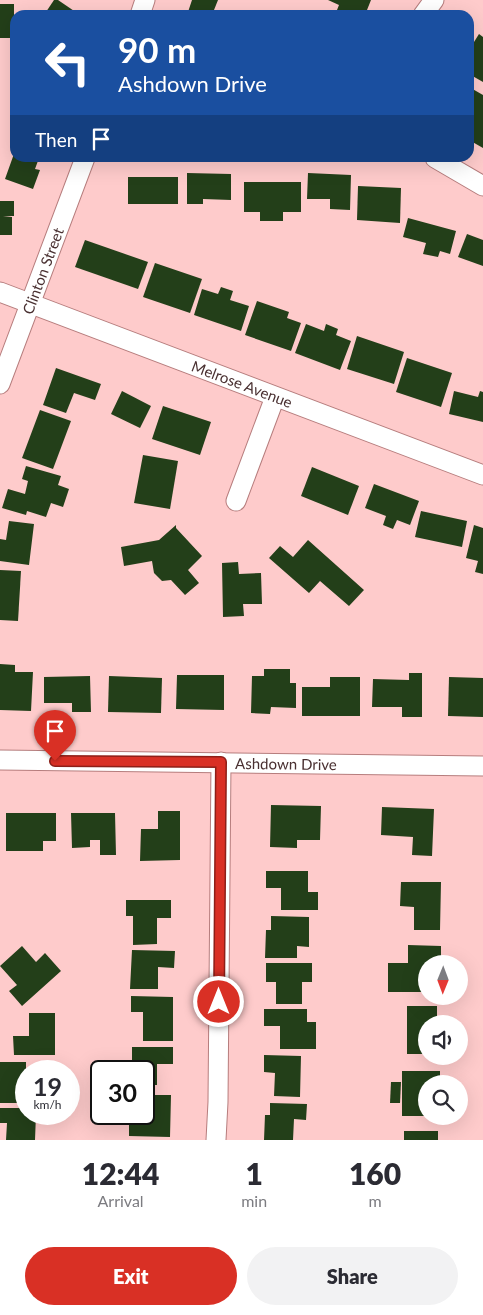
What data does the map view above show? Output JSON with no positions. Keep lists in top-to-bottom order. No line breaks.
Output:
{"streets":{"street":["Clinton Street","Melrose Avenue","Ashdown Drive"]},"crossings":[["Clinton Street","Melrose Avenue"]],"north":"bottom","page":{"turn":["90 m","Ashdown Drive"],"then":"Then","speed":"19 km/h","limit":"30","eta":["12:44","Arrival","1","min","160","m"],"buttons":["Exit","Share"]}}
